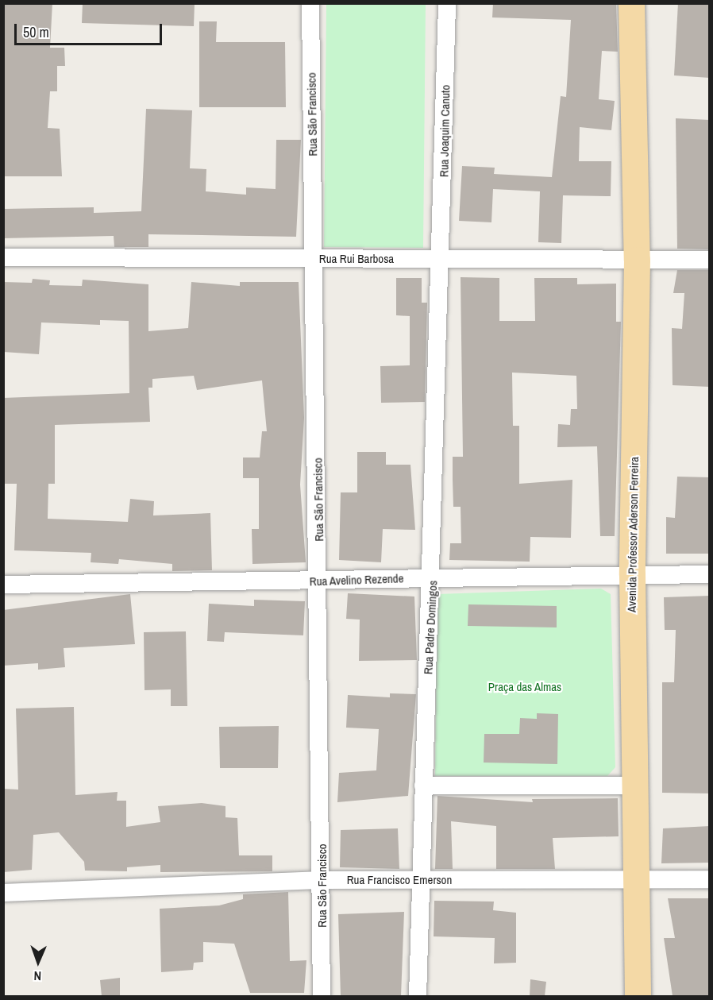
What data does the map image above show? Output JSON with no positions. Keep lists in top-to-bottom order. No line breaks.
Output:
{"streets":{"main road":["Avenida Professor Aderson Ferreira"],"street":["Rua São Francisco","Rua Joaquim Canuto","Rua Rui Barbosa","Rua Avelino Rezende","Rua Padre Domingos","Rua Francisco Emerson"]},"crossings":[["Rua São Francisco","Rua Rui Barbosa"],["Rua São Francisco","Rua Avelino Rezende"],["Rua São Francisco","Rua Francisco Emerson"],["Rua Joaquim Canuto","Rua Rui Barbosa"],["Rua Joaquim Canuto","Rua Padre Domingos"],["Rua Rui Barbosa","Avenida Professor Aderson Ferreira"],["Rua Rui Barbosa","Rua Padre Domingos"],["Avenida Professor Aderson Ferreira","Rua Avelino Rezende"],["Avenida Professor Aderson Ferreira","Rua Francisco Emerson"],["Rua Avelino Rezende","Rua Padre Domingos"],["Rua Padre Domingos","Rua Francisco Emerson"]],"parks":["Praça das Almas"],"scale_bar":"50 m","north":"bottom"}
